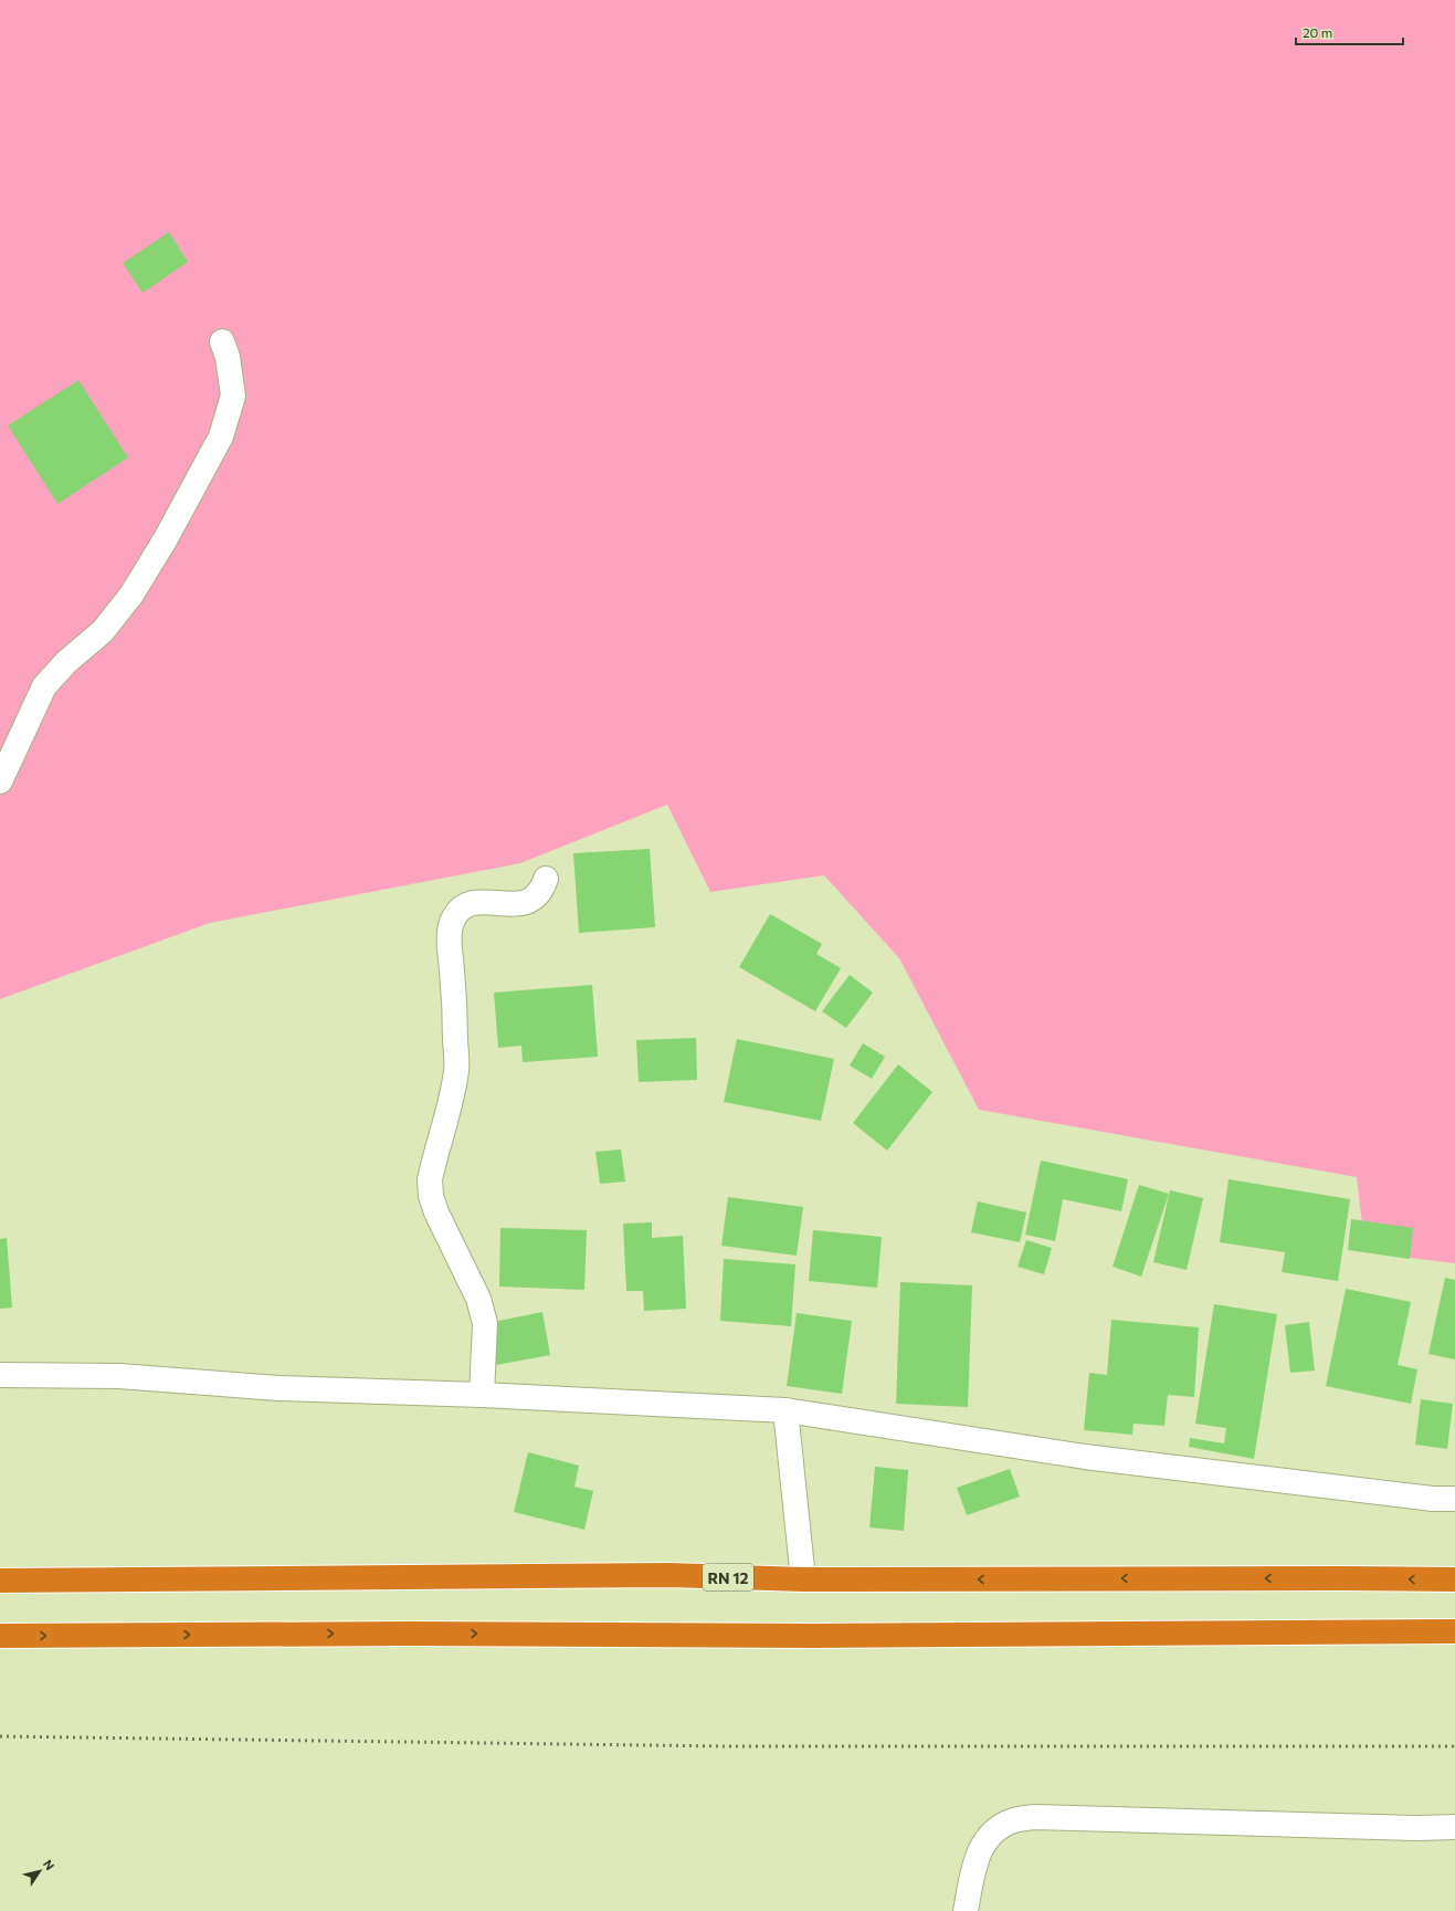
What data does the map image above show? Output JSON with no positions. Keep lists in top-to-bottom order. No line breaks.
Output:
{"streets":{"highway":["RN 12"]},"scale_bar":"20 m","north":"top right"}
